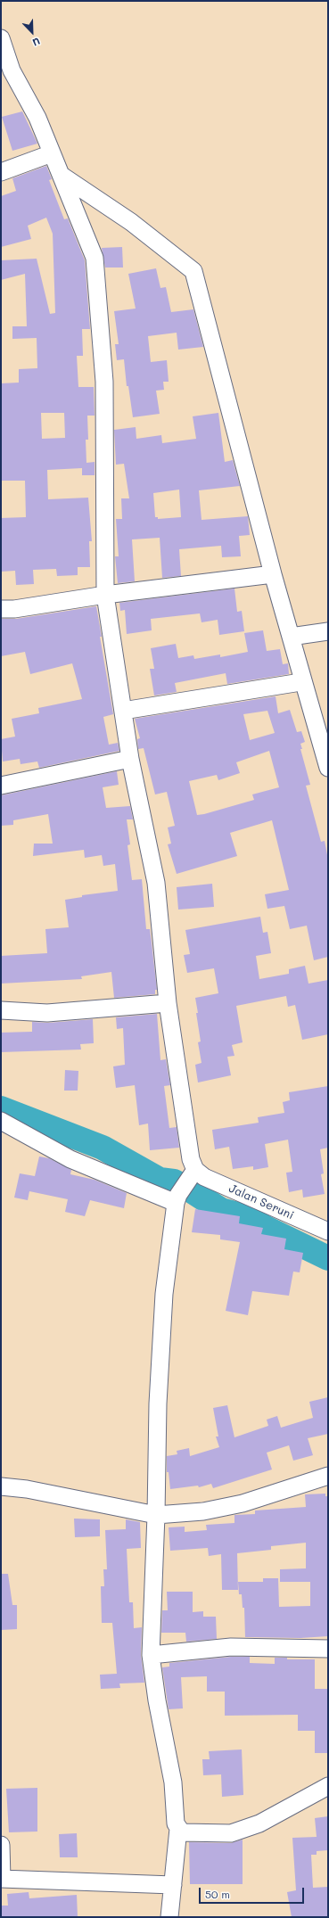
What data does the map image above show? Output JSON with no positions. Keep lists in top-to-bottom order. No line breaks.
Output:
{"streets":{"street":["Jalan Seruni"]},"scale_bar":"50 m","north":"bottom right"}
